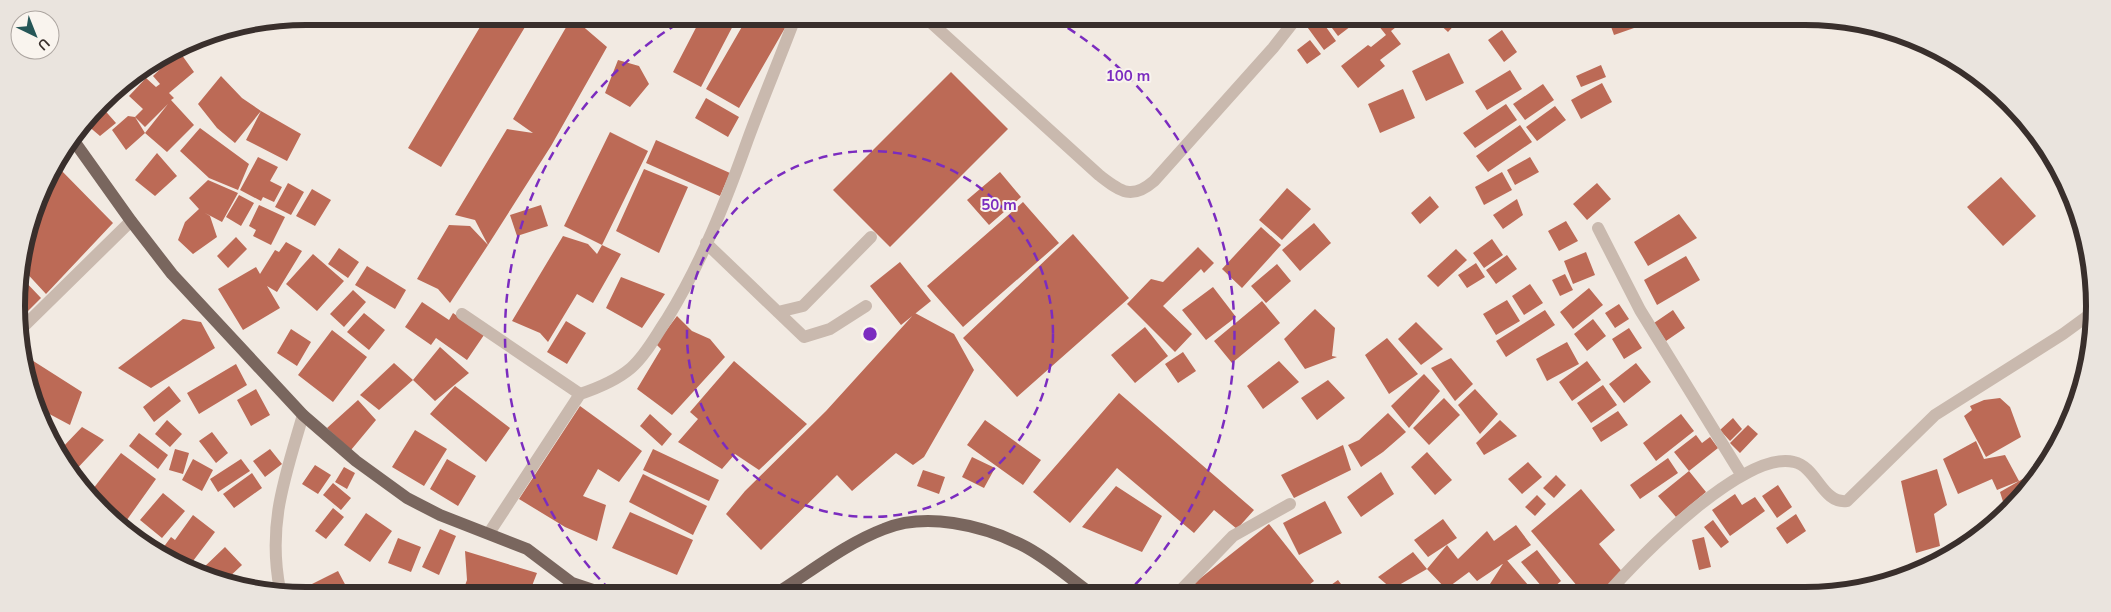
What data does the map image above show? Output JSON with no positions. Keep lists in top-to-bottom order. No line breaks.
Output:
{"north":"bottom right","rings":["100 m","50 m"]}
